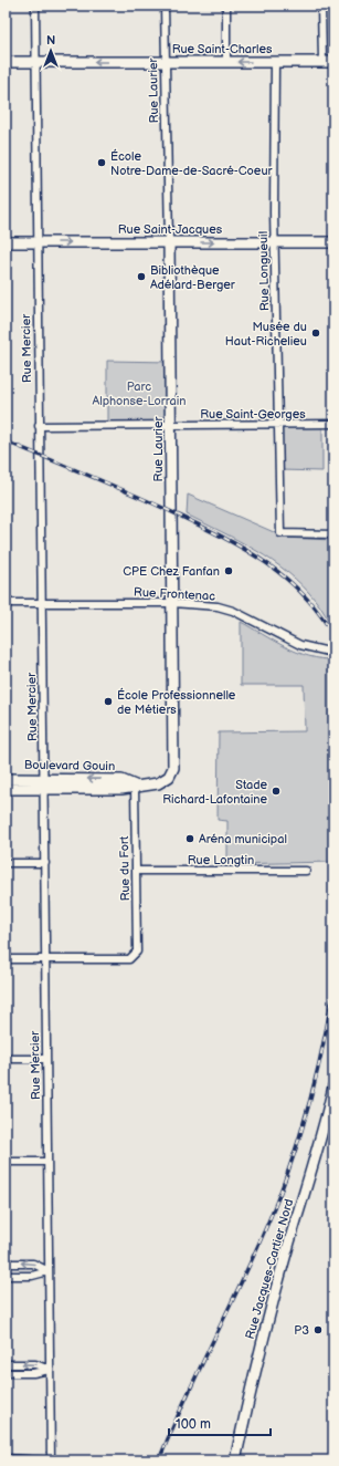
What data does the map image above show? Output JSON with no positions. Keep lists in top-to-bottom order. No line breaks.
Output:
{"streets":{"street":["Rue Saint-Charles","Rue Laurier","Rue Saint-Jacques","Rue Longueuil","Rue Mercier","Rue Saint-Georges","Rue Frontenac","Boulevard Gouin","Rue Longtin","Rue du Fort","Rue Jacques-Cartier Nord"]},"crossings":[["Rue Saint-Charles","Rue Laurier"],["Rue Saint-Charles","Rue Longueuil"],["Rue Saint-Charles","Rue Mercier"],["Rue Laurier","Rue Saint-Jacques"],["Rue Laurier","Rue Saint-Georges"],["Rue Laurier","Rue Frontenac"],["Rue Laurier","Boulevard Gouin"],["Rue Laurier","Rue du Fort"],["Rue Saint-Jacques","Rue Longueuil"],["Rue Saint-Jacques","Rue Mercier"],["Rue Longueuil","Rue Saint-Georges"],["Rue Mercier","Rue Saint-Georges"],["Rue Mercier","Rue Frontenac"],["Rue Mercier","Boulevard Gouin"],["Rue Mercier","Rue du Fort"],["Boulevard Gouin","Rue du Fort"],["Rue Longtin","Rue du Fort"]],"one_way":["Rue Saint-Charles","Rue Saint-Jacques"],"parks":["Parc Alphonse-Lorrain"],"places":["École Notre-Dame-de-Sacré-Coeur","Bibliothèque Adélard-Berger","Musée du Haut-Richelieu","CPE Chez Fanfan","École Professionnelle de Métiers","Stade Richard-Lafontaine","Aréna municipal","P3"],"scale_bar":"100 m","north":"top"}
